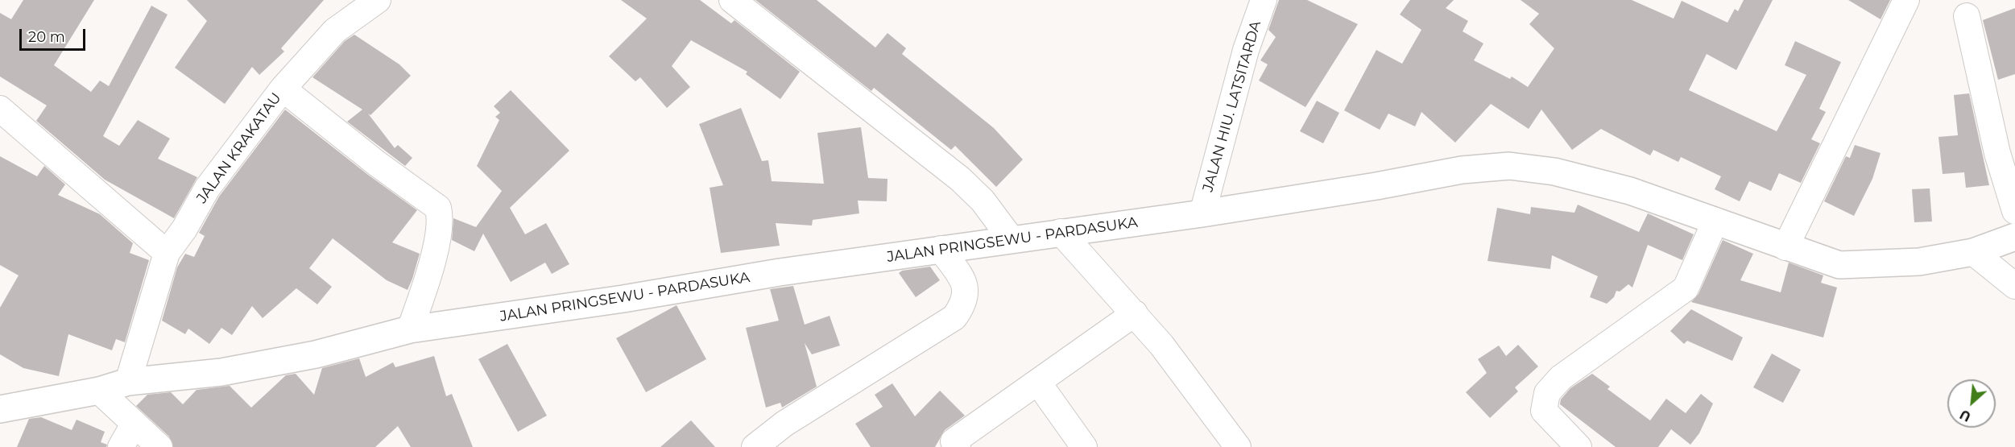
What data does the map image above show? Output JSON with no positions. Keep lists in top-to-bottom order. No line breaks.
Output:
{"streets":{"main road":["JALAN PRINGSEWU - PARDASUKA"],"street":["JALAN HIU. LATSITARDA","JALAN KRAKATAU"]},"crossings":[["JALAN HIU. LATSITARDA","JALAN PRINGSEWU - PARDASUKA"],["JALAN KRAKATAU","JALAN PRINGSEWU - PARDASUKA"]],"scale_bar":"20 m","north":"bottom left"}
